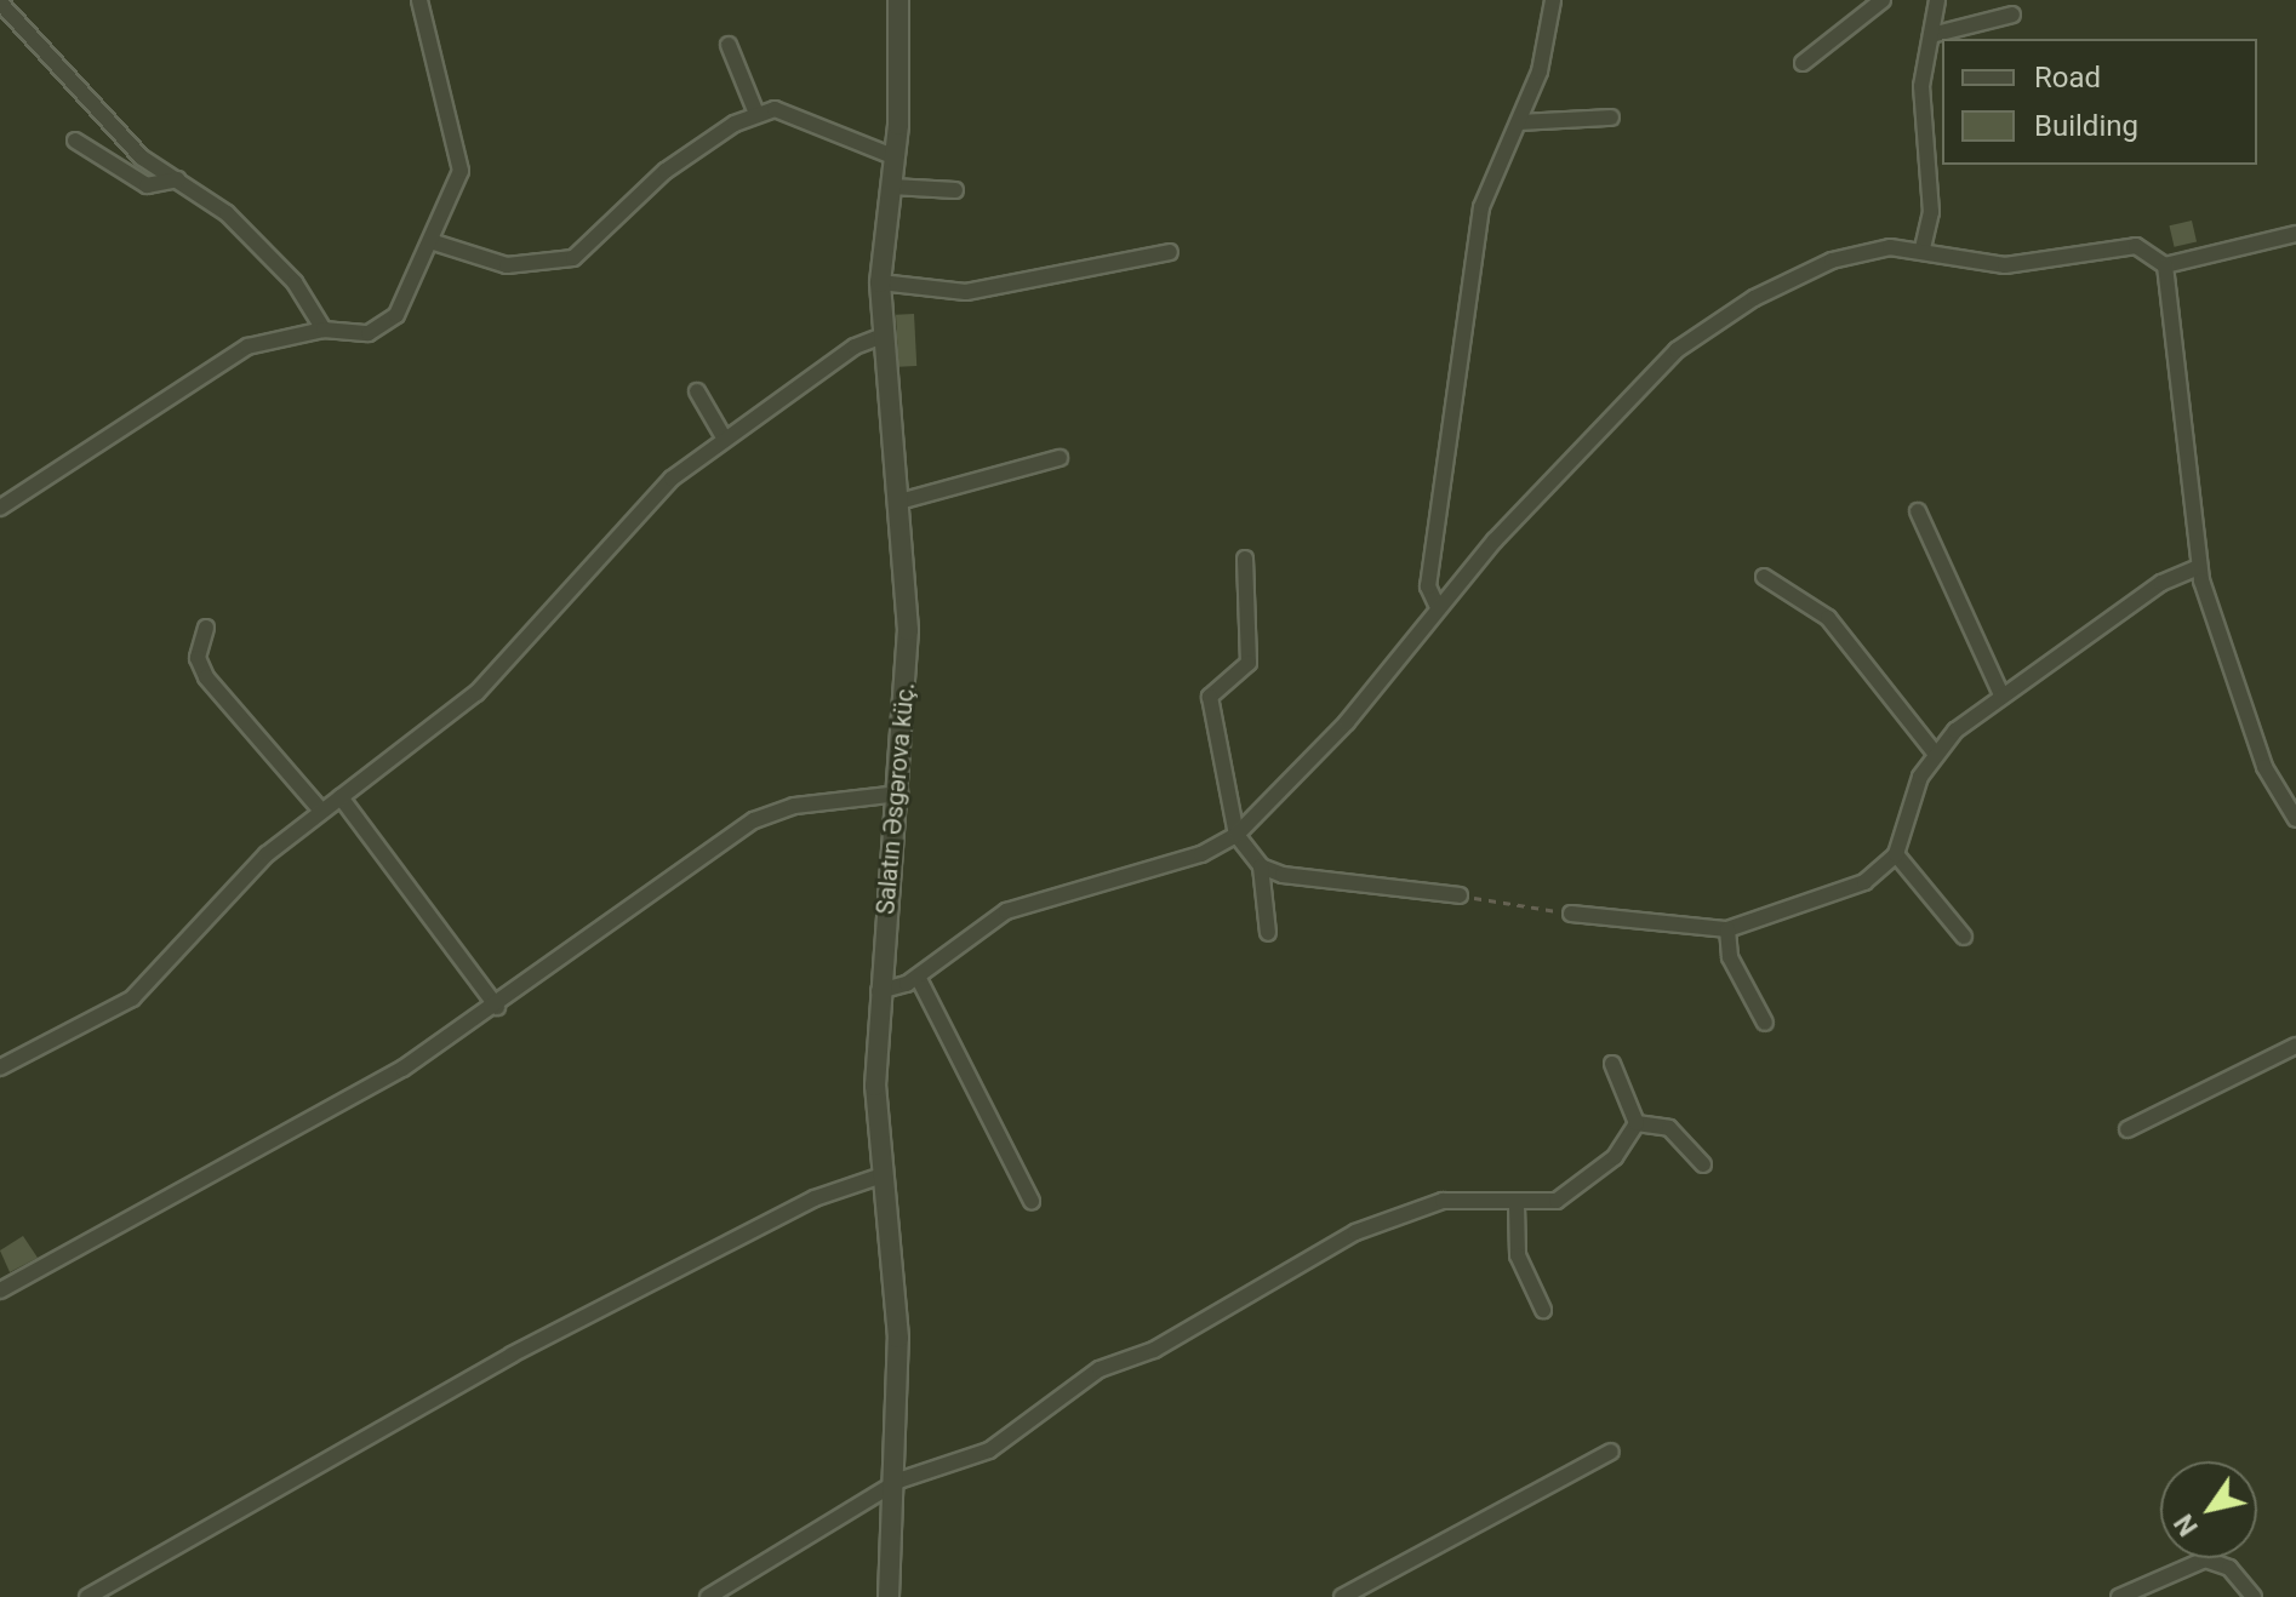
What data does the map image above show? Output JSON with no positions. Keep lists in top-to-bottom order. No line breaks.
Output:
{"streets":{"street":["Salatın Əsgərova küç."]},"legend":["Road","Building"],"north":"bottom left"}
